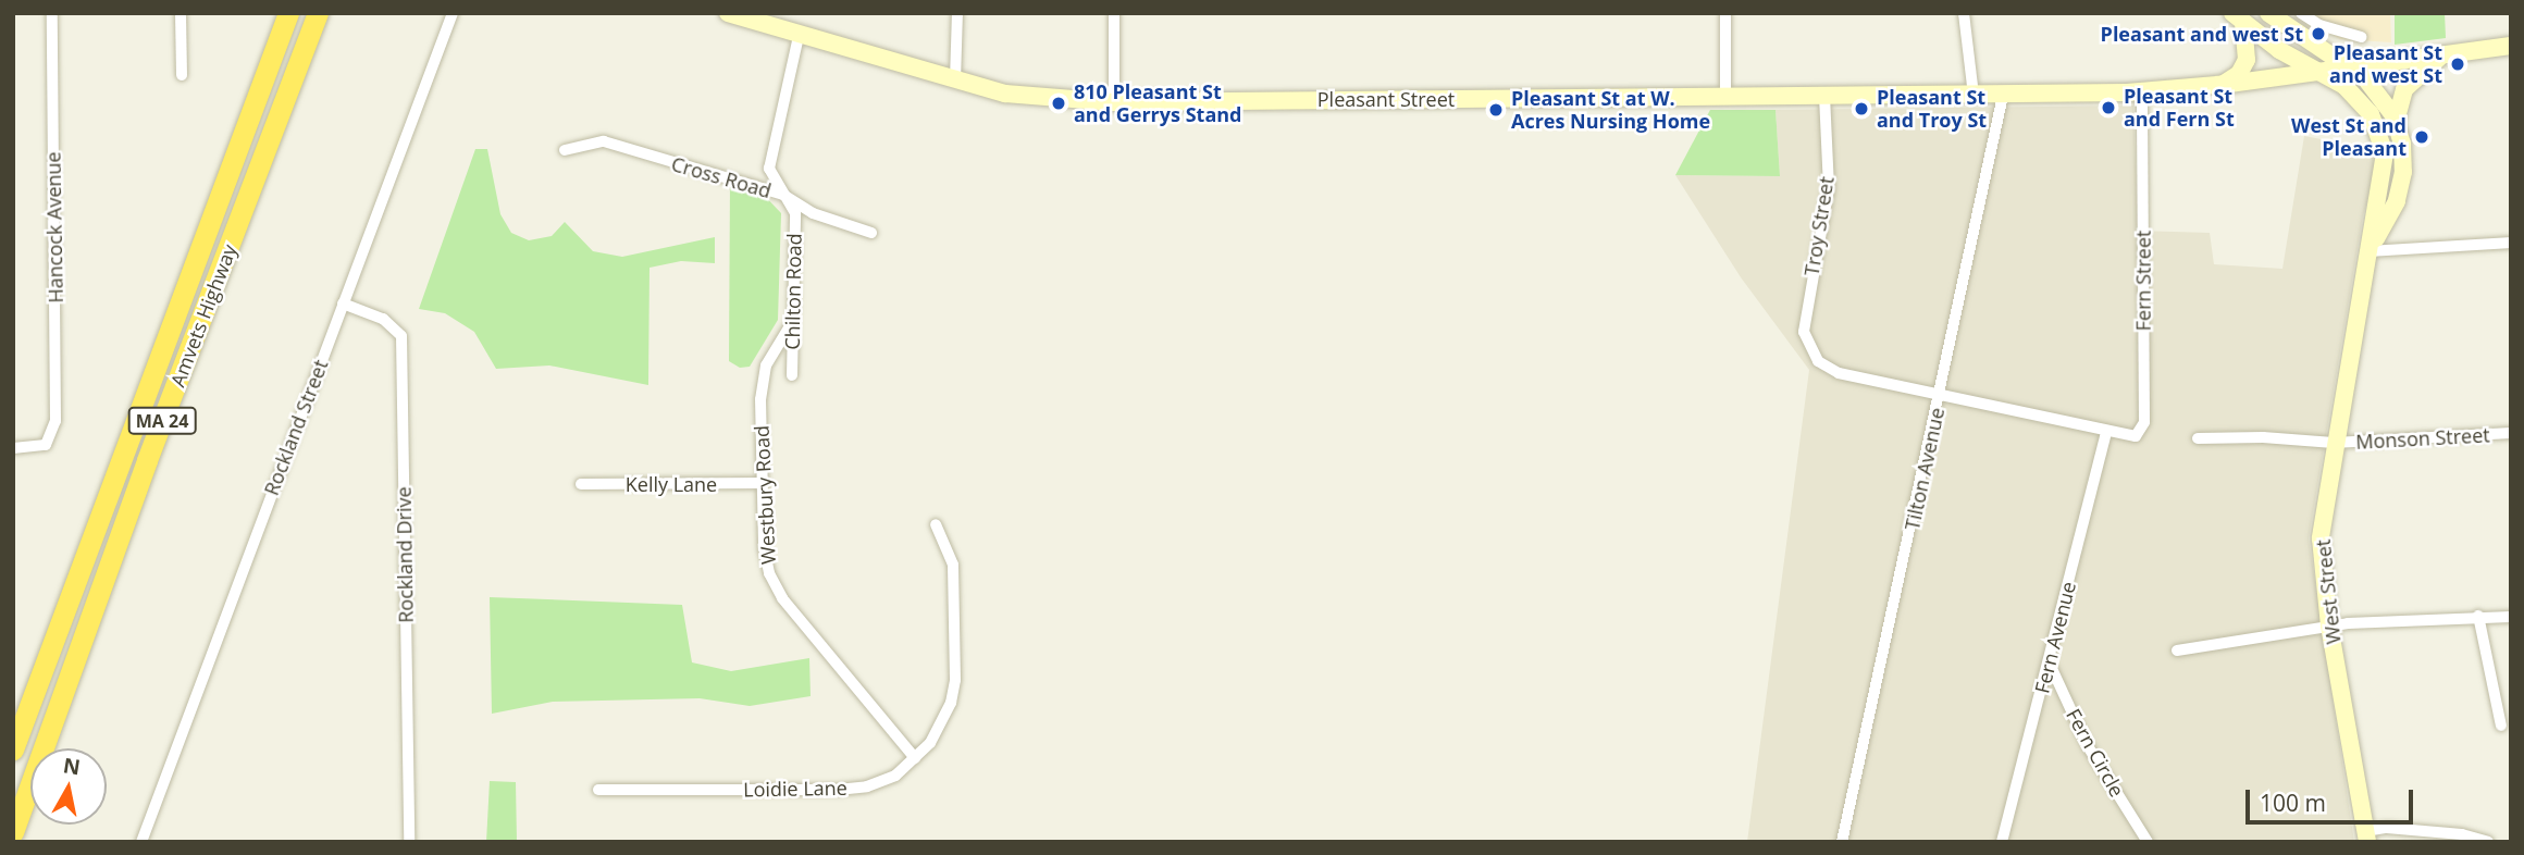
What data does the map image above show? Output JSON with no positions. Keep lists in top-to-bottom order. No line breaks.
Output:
{"streets":{"highway":["Amvets Highway","MA 24"],"main road":["Pleasant Street","West Street"],"street":["Cross Road","Troy Street","Hancock Avenue","Fern Street","Chilton Road","Rockland Street","Monson Street","Tilton Avenue","Kelly Lane","Westbury Road","Rockland Drive","Fern Avenue","Fern Circle","Loidie Lane"]},"crossings":[["Pleasant Street","Troy Street"],["Pleasant Street","Fern Street"],["Pleasant Street","Chilton Road"],["Pleasant Street","Tilton Avenue"],["Pleasant Street","West Street"],["Cross Road","Chilton Road"],["Troy Street","Tilton Avenue"],["Fern Street","Fern Avenue"],["Chilton Road","Westbury Road"],["Rockland Street","Rockland Drive"],["Monson Street","West Street"],["Kelly Lane","Westbury Road"],["Westbury Road","Loidie Lane"],["Fern Avenue","Fern Circle"]],"places":["Pleasant and west St","Pleasant St and west St","810 Pleasant St and Gerrys Stand","Pleasant St and Fern St","Pleasant St and Troy St","Pleasant St at W. Acres Nursing Home","West St and Pleasant"],"scale_bar":"100 m","north":"top"}
